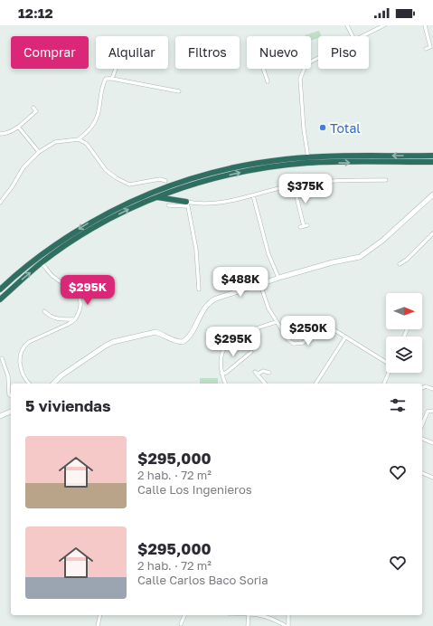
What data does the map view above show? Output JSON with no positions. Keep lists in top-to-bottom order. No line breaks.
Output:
{"places":["Total"],"north":"right","page":{"status":"12:12","chip":["Comprar","Alquilar","Filtros","Nuevo","Piso"],"price":["$375K","$488K","$295K","$250K","$295K"],"heading":"5 viviendas","list":[{"name":"$295,000","note":"2 hab. · 72 m² · Calle Los Ingenieros"},{"name":"$295,000","note":"2 hab. · 72 m² · Calle Carlos Baco Soria"}]}}
